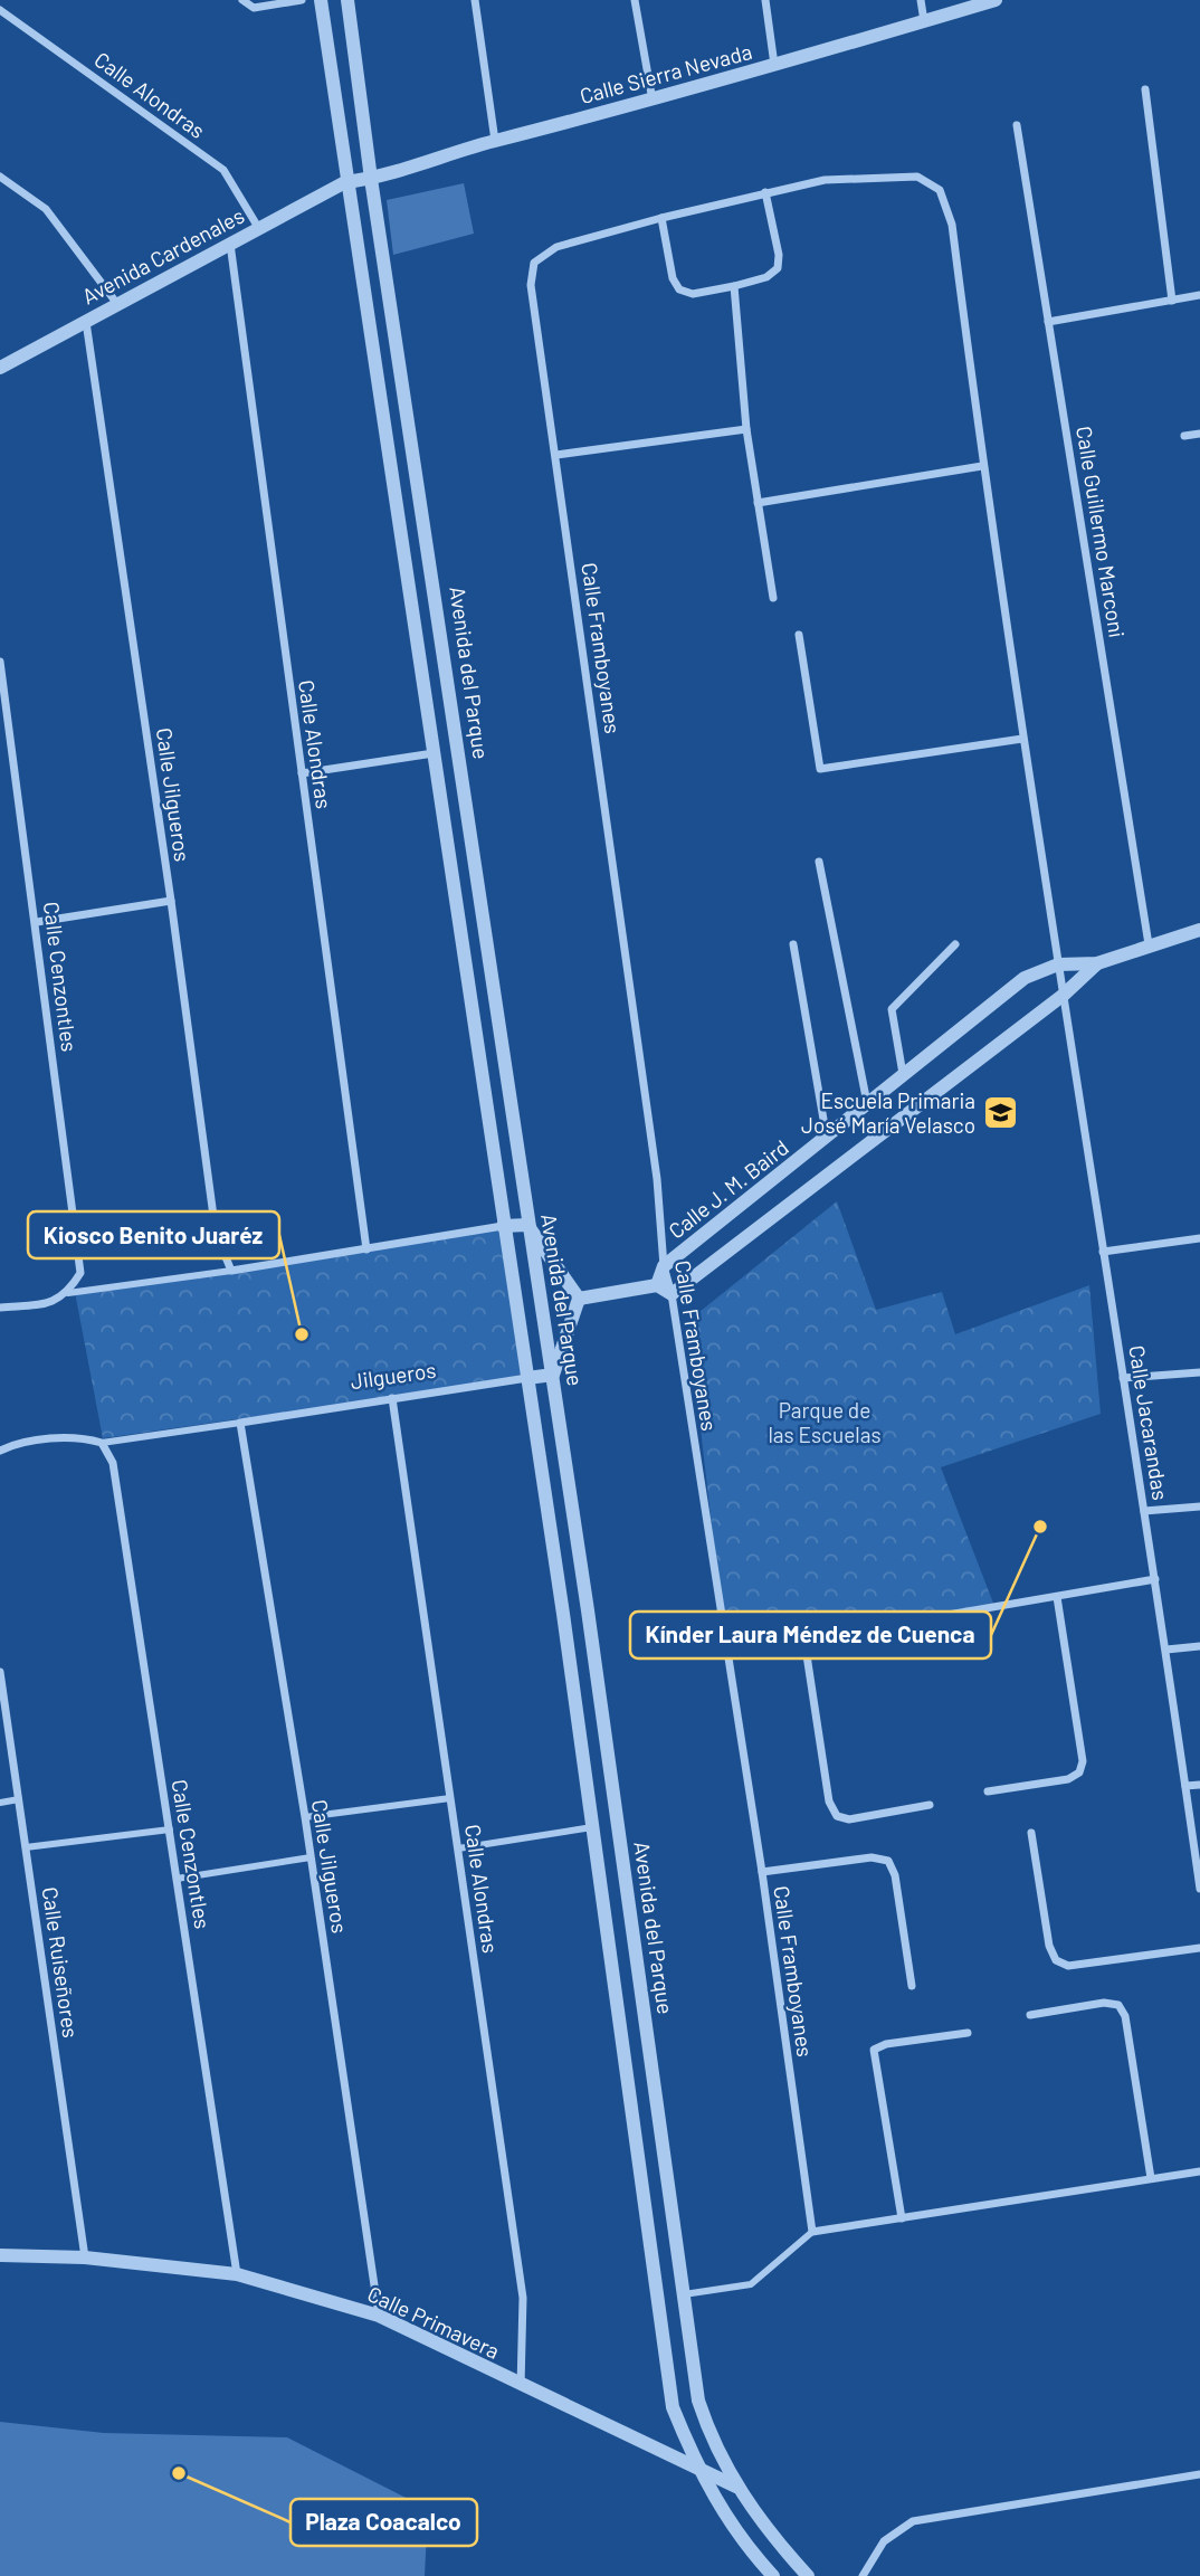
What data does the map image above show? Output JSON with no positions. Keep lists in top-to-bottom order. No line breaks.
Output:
{"streets":{"street":["Calle Sierra Nevada","Calle Alondras","Avenida Cardenales","Calle Guillermo Marconi","Calle Framboyanes","Avenida del Parque","Calle Jilgueros","Calle Cenzontles","Calle J. M. Baird","Jilgueros","Calle Jacarandas","Calle Ruiseñores","Calle Primavera"]},"crossings":[["Calle Sierra Nevada","Avenida Cardenales"],["Calle Sierra Nevada","Avenida del Parque"],["Calle Alondras","Avenida Cardenales"],["Calle Alondras","Jilgueros"],["Calle Alondras","Calle Primavera"],["Avenida Cardenales","Calle Jilgueros"],["Calle Framboyanes","Calle J. M. Baird"],["Calle Framboyanes","Calle Jacarandas"],["Avenida del Parque","Jilgueros"],["Avenida del Parque","Calle Primavera"],["Calle Jilgueros","Jilgueros"],["Calle Jilgueros","Calle Primavera"],["Calle Cenzontles","Calle Primavera"],["Calle J. M. Baird","Calle Jacarandas"],["Calle Ruiseñores","Calle Primavera"]],"parks":["Parque de las Escuelas"],"places":{"school or university":["Escuela Primaria José María Velasco"],"other":["Kiosco Benito Juaréz","Kínder Laura Méndez de Cuenca","Plaza Coacalco"]}}
